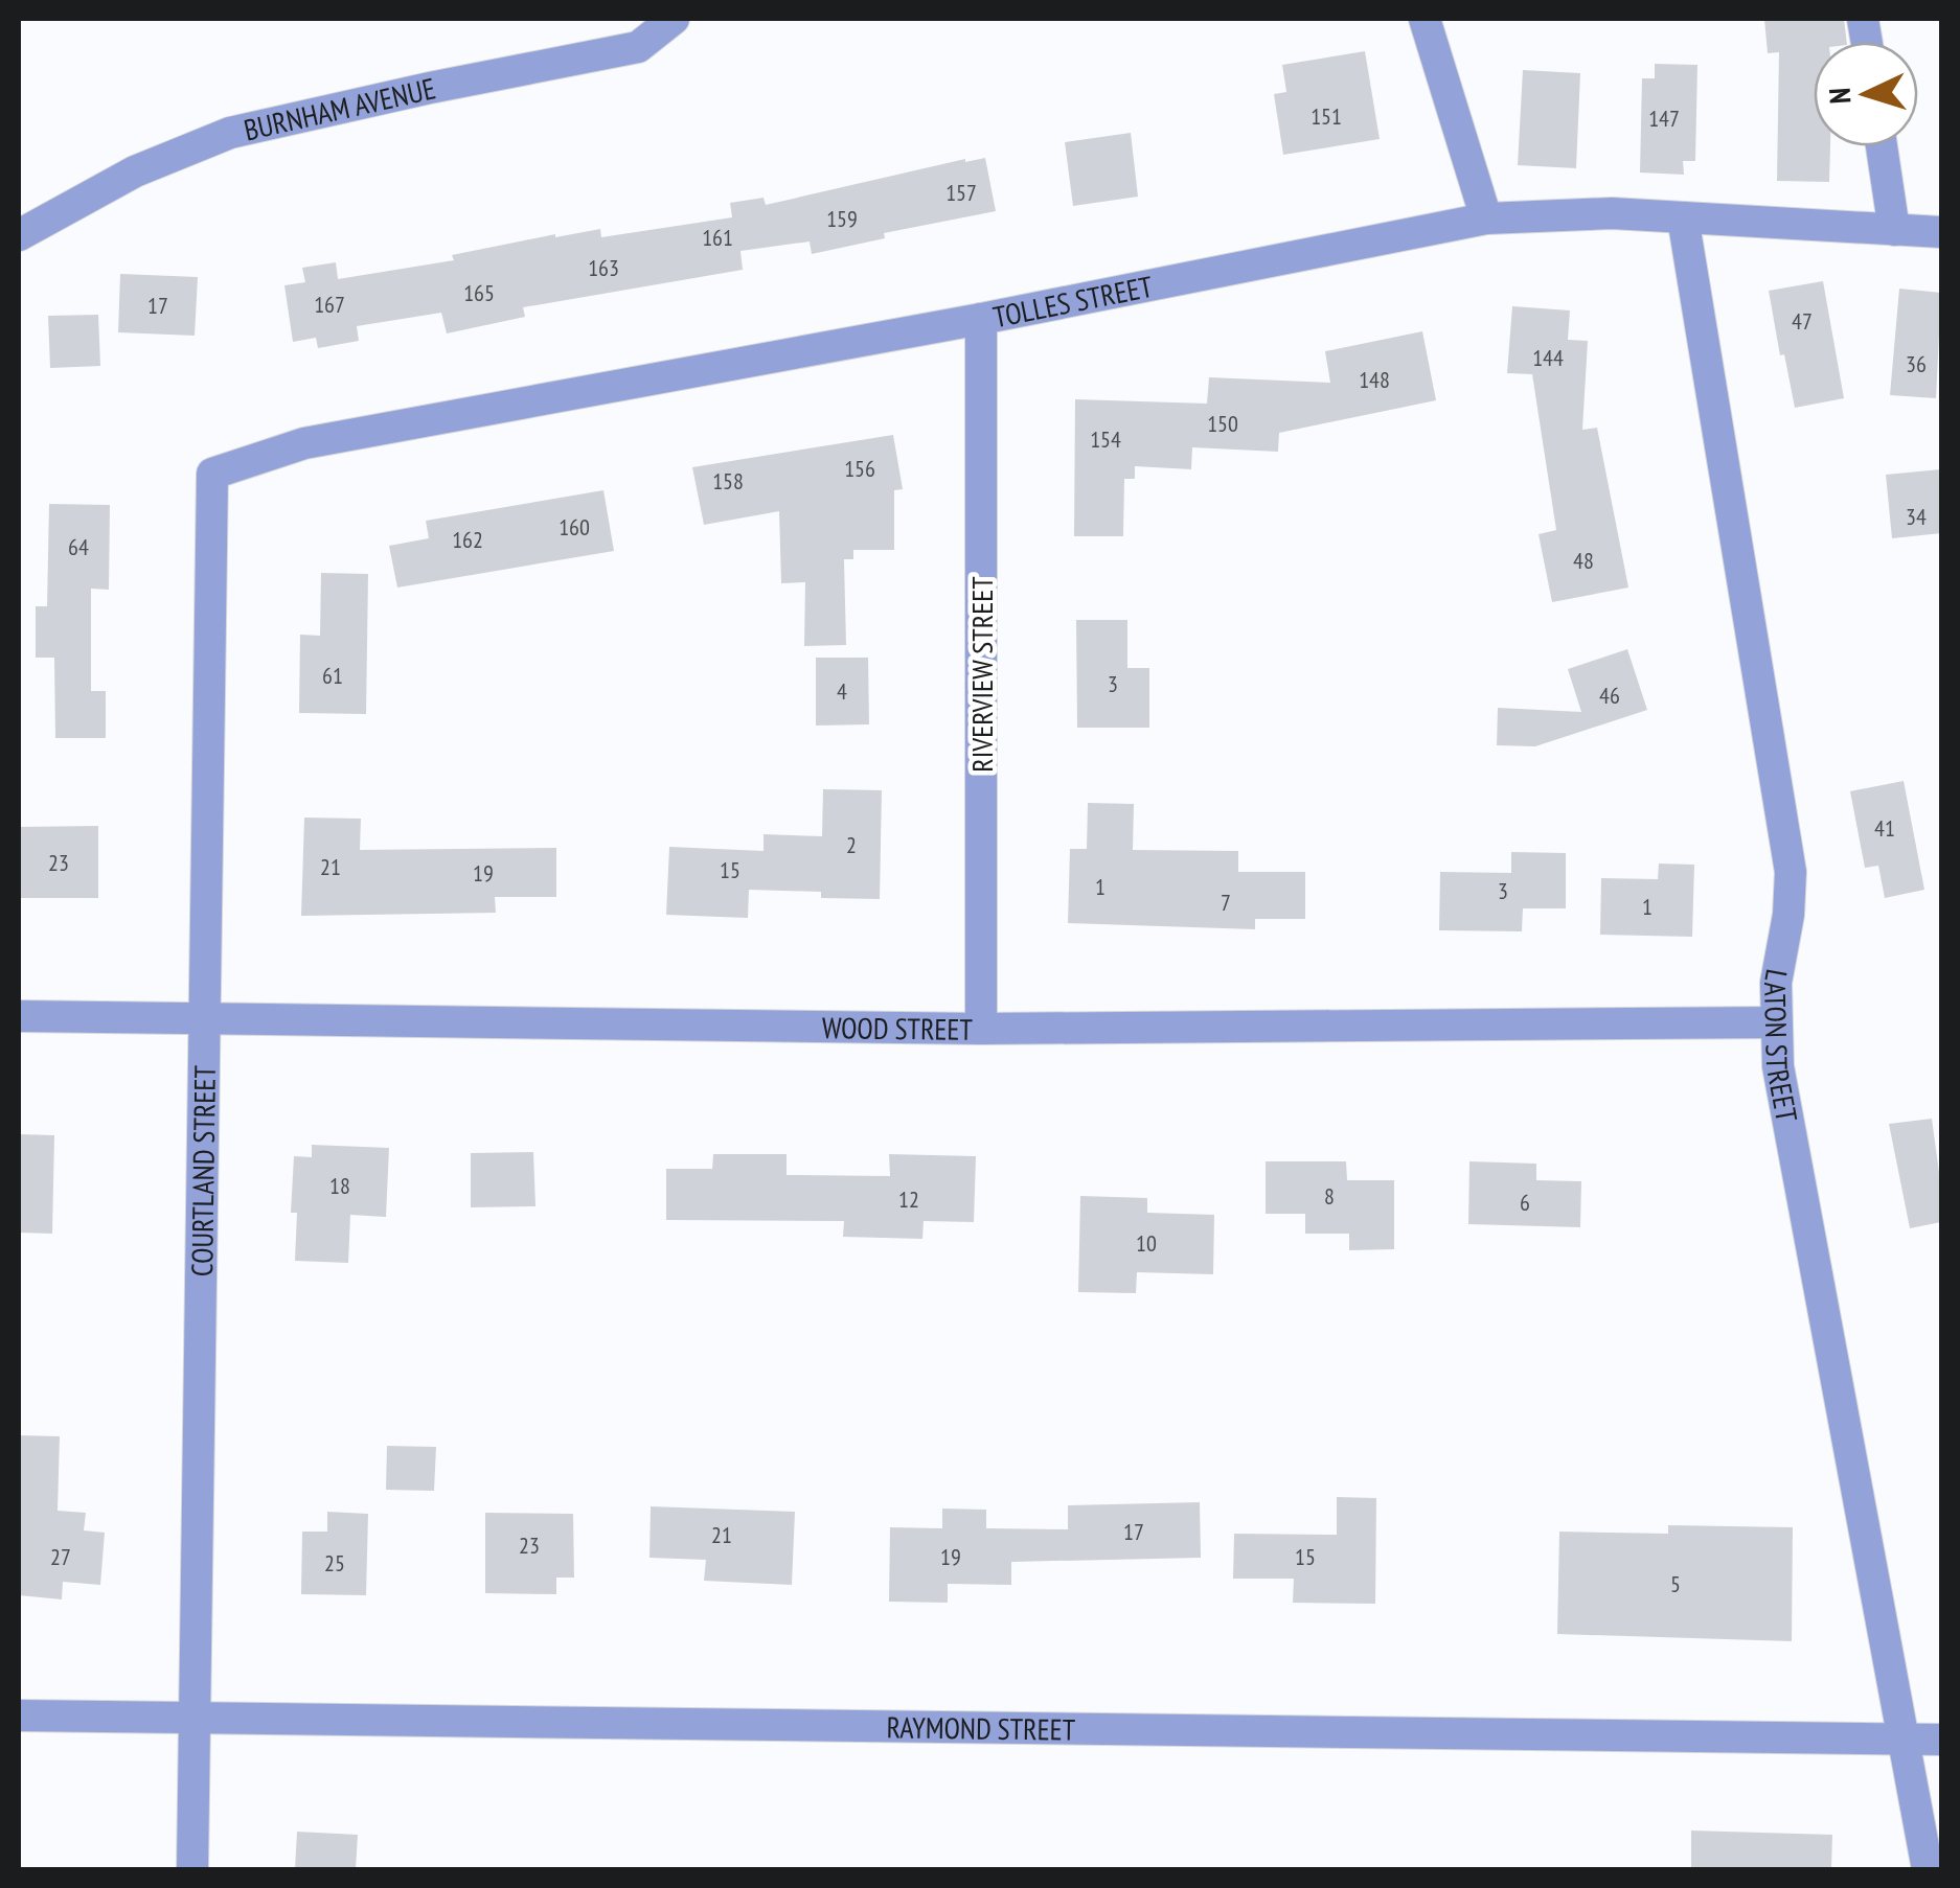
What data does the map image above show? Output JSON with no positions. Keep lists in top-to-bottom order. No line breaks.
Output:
{"streets":{"street":["BURNHAM AVENUE","TOLLES STREET","RIVERVIEW STREET","WOOD STREET","LATON STREET","COURTLAND STREET","RAYMOND STREET"]},"crossings":[["TOLLES STREET","RIVERVIEW STREET"],["TOLLES STREET","LATON STREET"],["TOLLES STREET","COURTLAND STREET"],["RIVERVIEW STREET","WOOD STREET"],["WOOD STREET","LATON STREET"],["WOOD STREET","COURTLAND STREET"],["LATON STREET","RAYMOND STREET"],["COURTLAND STREET","RAYMOND STREET"]],"house_numbers":["151","147","157","159","161","163","165","167","17","47","144","36","148","150","154","156","158","34","160","162","64","48","61","3","4","46","41","2","23","21","15","19","1","3","7","1","18","8","12","6","10","17","21","23","27","19","15","25","5"],"north":"left"}
